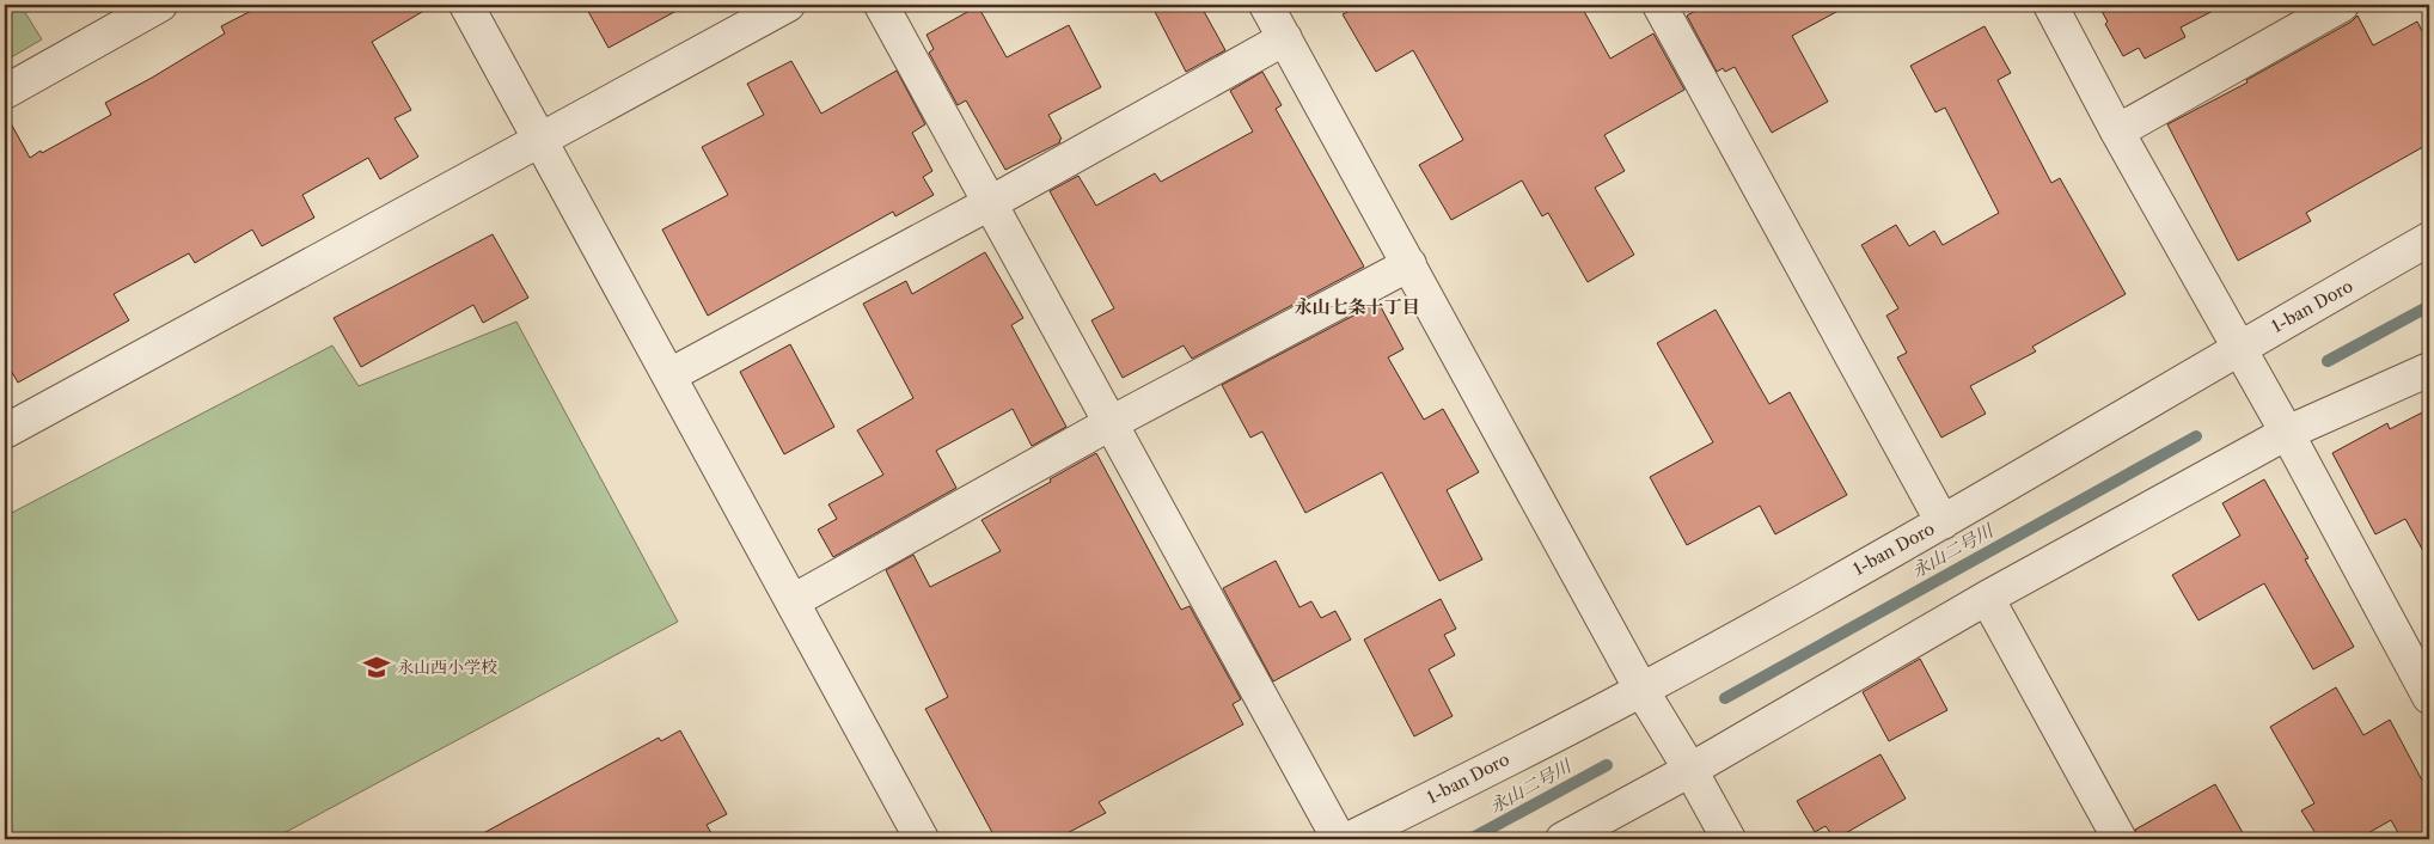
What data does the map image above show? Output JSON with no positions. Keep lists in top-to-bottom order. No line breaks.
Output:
{"streets":{"street":["1-ban Doro"]},"districts":["永山七条十丁目"],"water":["永山二号川"],"places":{"school or university":["永山西小学校"]}}
